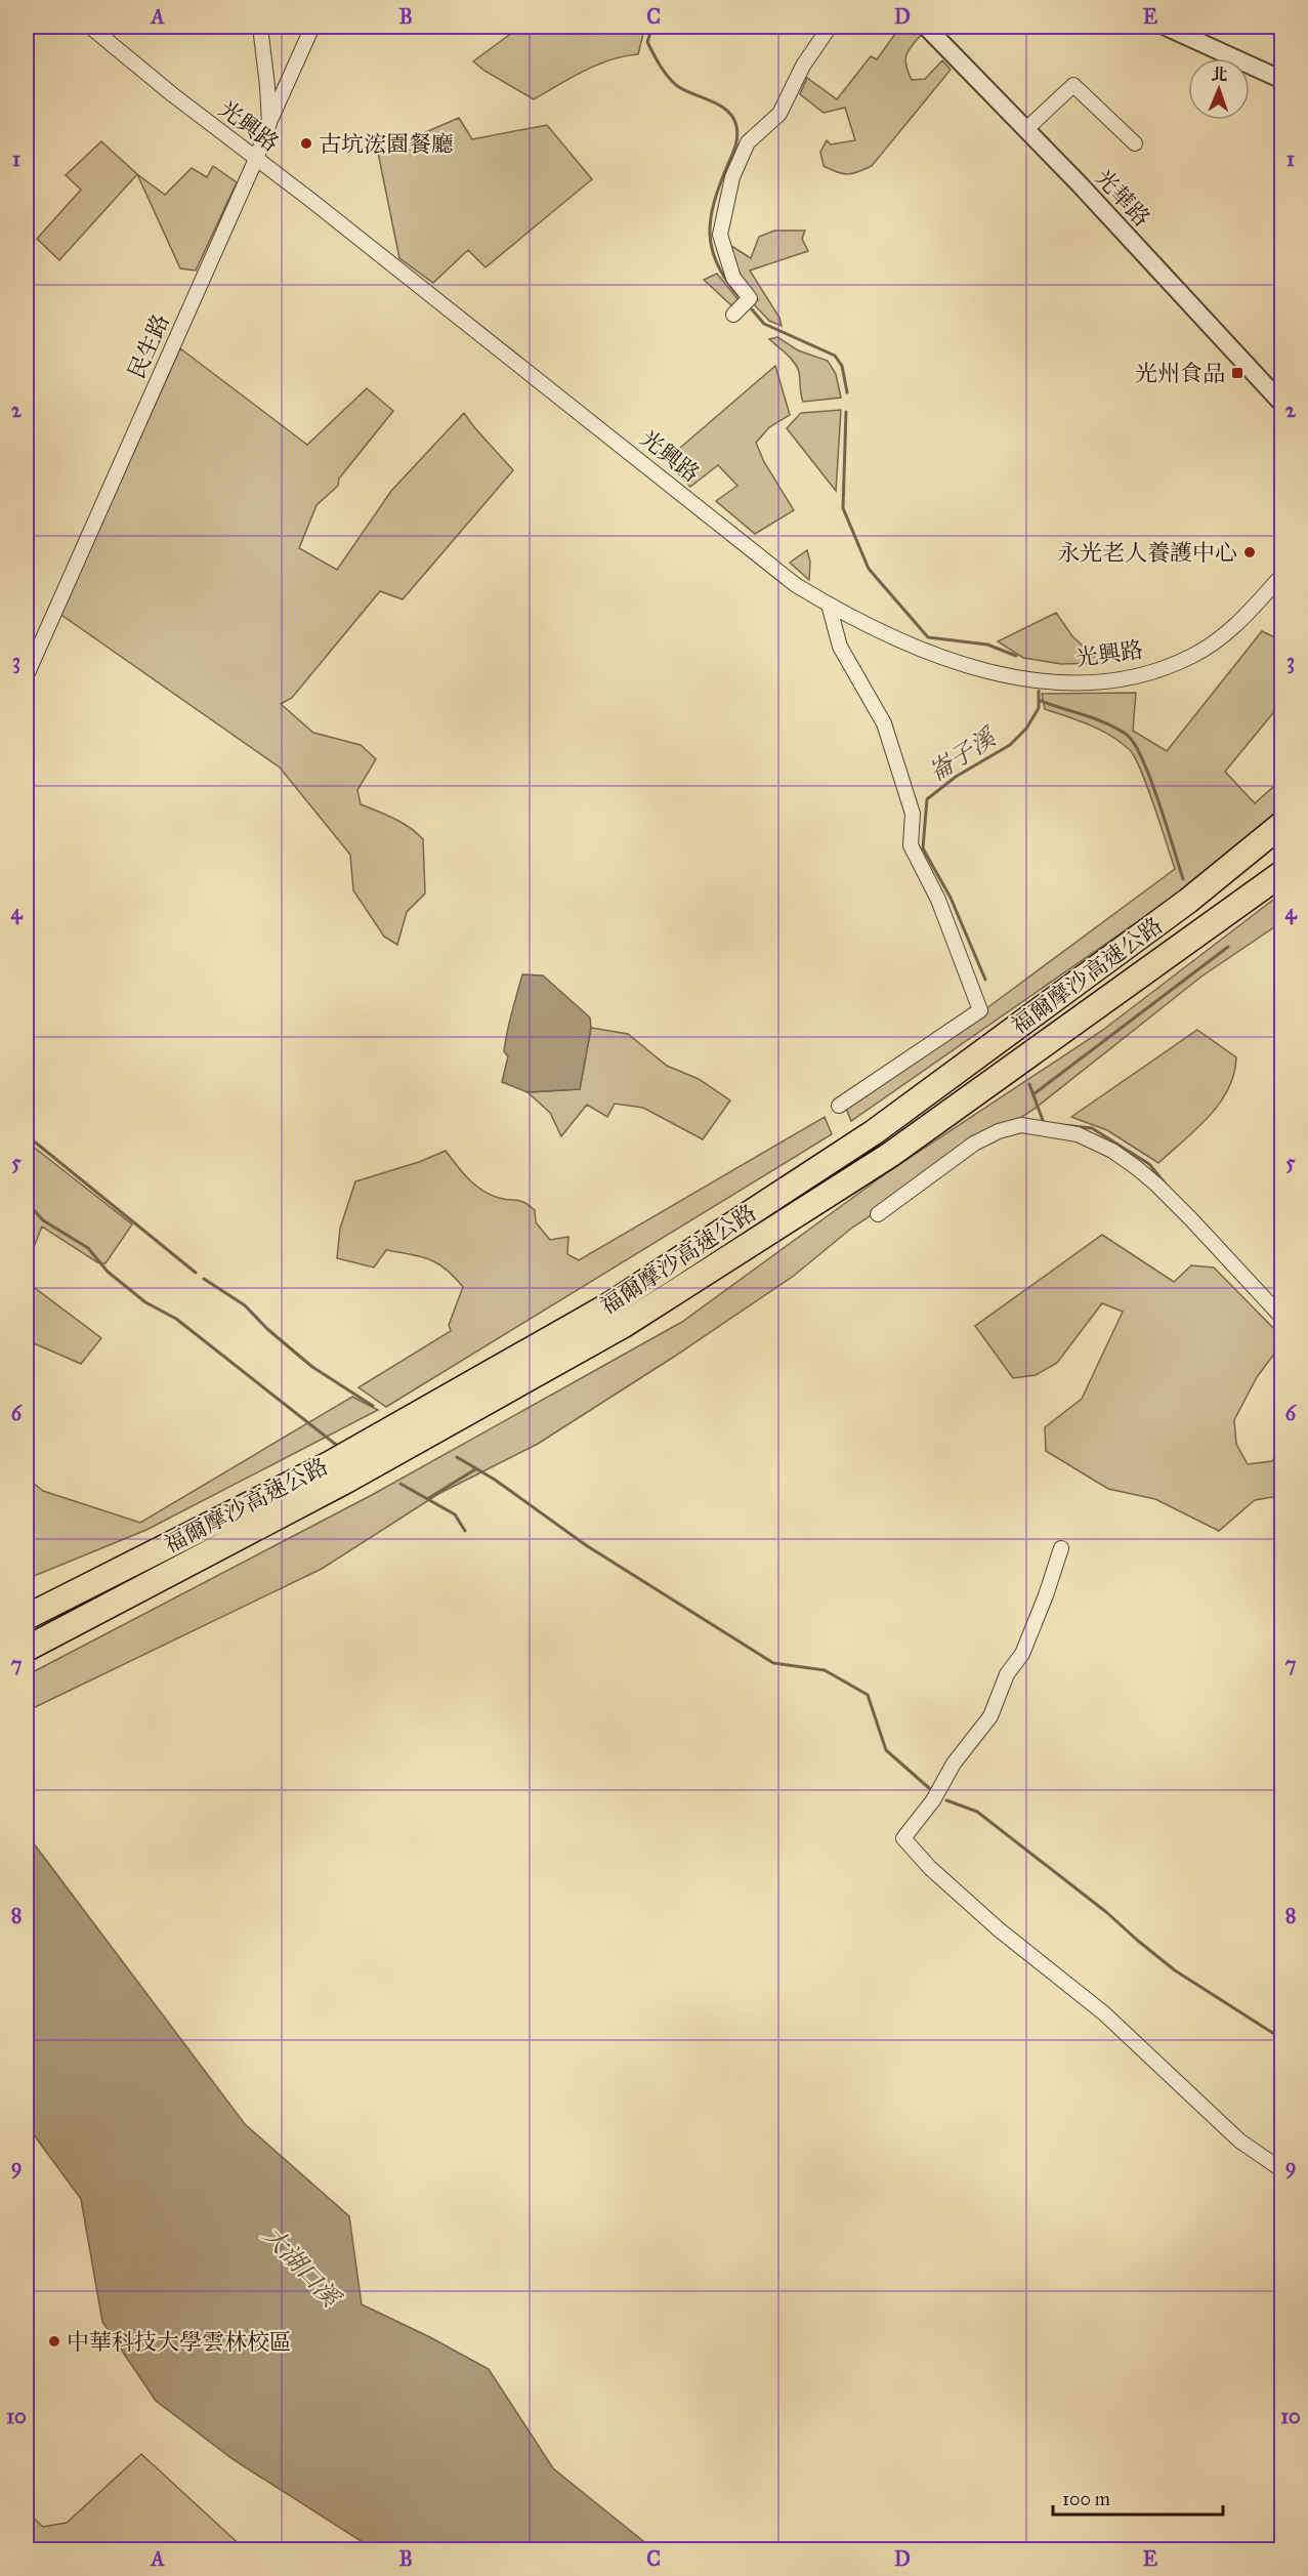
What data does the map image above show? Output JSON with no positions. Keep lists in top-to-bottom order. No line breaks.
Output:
{"streets":{"highway":["福爾摩沙高速公路"],"street":["光興路","光華路","民生路"]},"crossings":[["光興路","民生路"]],"water":["崙子溪","大湖口溪"],"places":{"other":["古坑浤園餐廳","永光老人養護中心","中華科技大學雲林校區"],"transit":["光州食品"]},"scale_bar":"100 m","north":"top","grid":{"columns":["A","B","C","D","E"],"rows":["1","2","3","4","5","6","7","8","9","10"]}}
